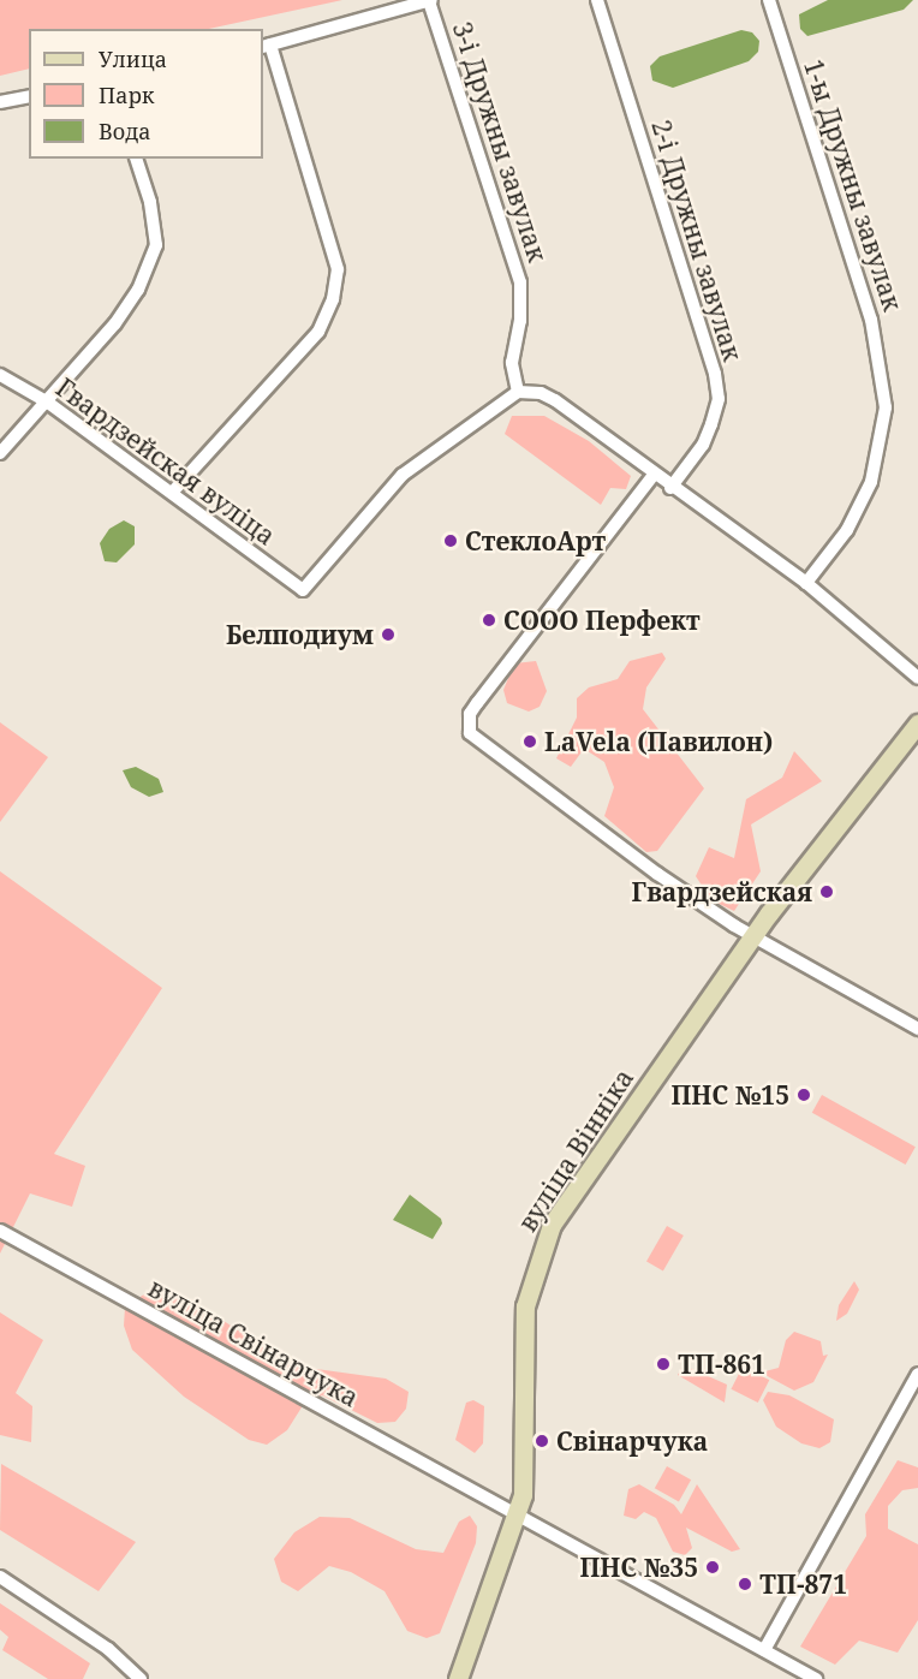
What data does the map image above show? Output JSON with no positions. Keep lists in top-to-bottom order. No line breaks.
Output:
{"streets":{"street":["3-і Дружны завулак","1-ы Дружны завулак","2-і Дружны завулак","Гвардзейская вуліца","вуліца Вінніка","вуліца Свінарчука"]},"crossings":[["3-і Дружны завулак","Гвардзейская вуліца"],["вуліца Вінніка","вуліца Свінарчука"]],"places":["СтеклоАрт","СООО Перфект","Белподиум","LaVela (Павилон)","Гвардзейская","ПНС №15","ТП-861","Свінарчука","ПНС №35","ТП-871"],"legend":["Улица","Парк","Вода"]}
